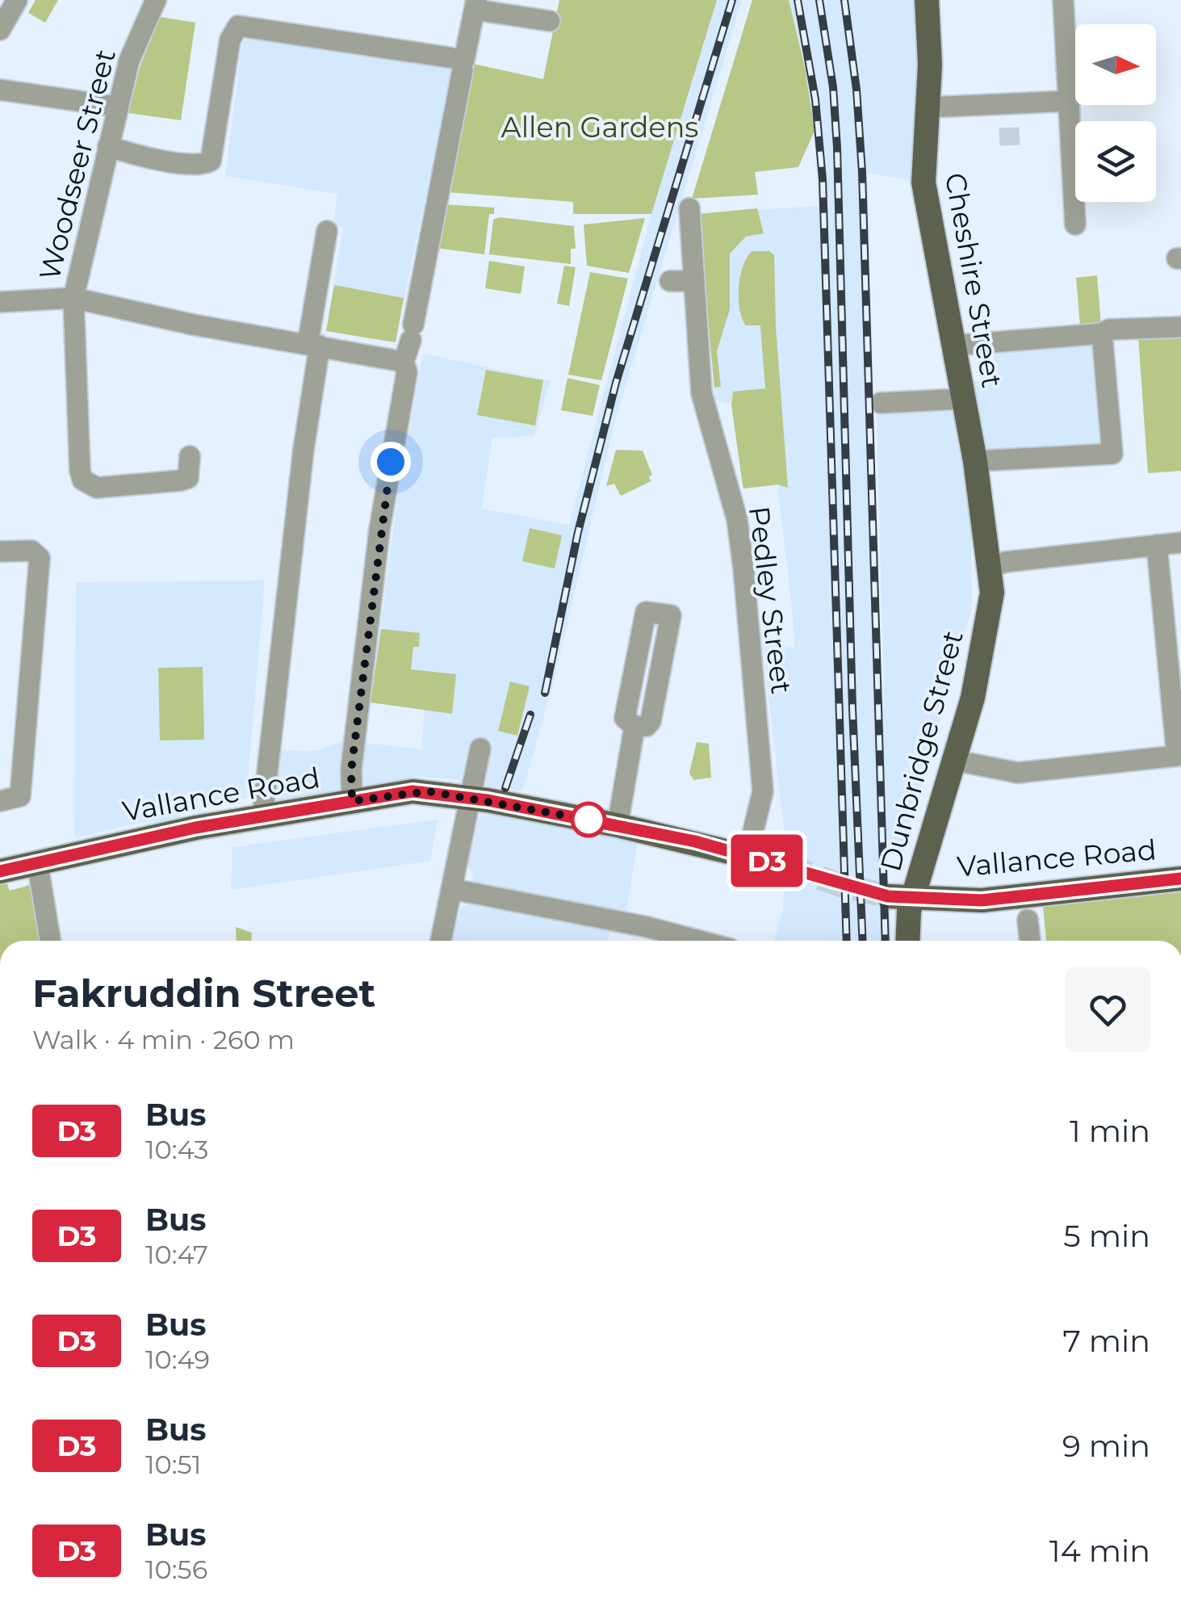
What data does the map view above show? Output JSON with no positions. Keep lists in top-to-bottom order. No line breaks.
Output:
{"streets":{"main road":["Cheshire Street","Dunbridge Street","Vallance Road"],"street":["Woodseer Street","Pedley Street"]},"crossings":[["Cheshire Street","Dunbridge Street"],["Pedley Street","Vallance Road"],["Dunbridge Street","Vallance Road"]],"parks":["Allen Gardens"],"lines":["bus line D3"],"north":"right","page":{"on_map":"D3","heading":["Fakruddin Street","Walk · 4 min · 260 m"],"list":[{"mark":"D3","name":"Bus","note":"10:43","value":"1 min"},{"mark":"D3","name":"Bus","note":"10:47","value":"5 min"},{"mark":"D3","name":"Bus","note":"10:49","value":"7 min"},{"mark":"D3","name":"Bus","note":"10:51","value":"9 min"},{"mark":"D3","name":"Bus","note":"10:56","value":"14 min"}]}}
